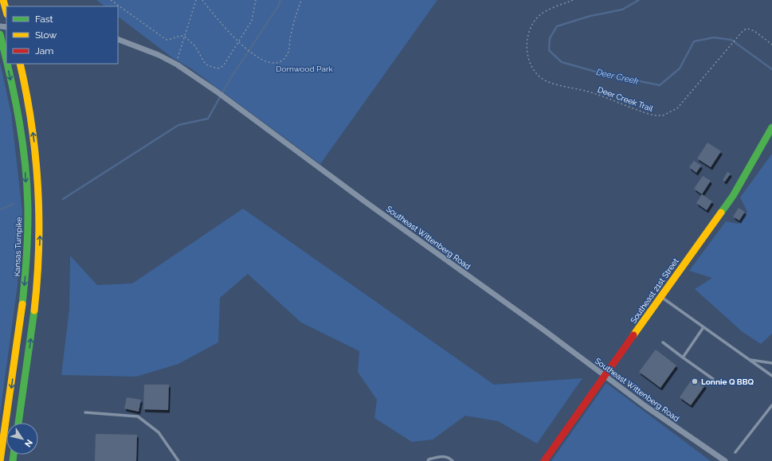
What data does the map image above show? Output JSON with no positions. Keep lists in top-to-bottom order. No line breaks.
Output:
{"streets":{"main road":["Kansas Turnpike","Southeast 21st Street"],"street":["Southeast Wittenberg Road"],"path":["Deer Creek Trail"]},"crossings":[["Southeast Wittenberg Road","Southeast 21st Street"]],"water":["Deer Creek"],"parks":["Dornwood Park"],"places":["Lonnie Q BBQ"],"legend":["Fast","Slow","Jam"],"north":"bottom right"}
